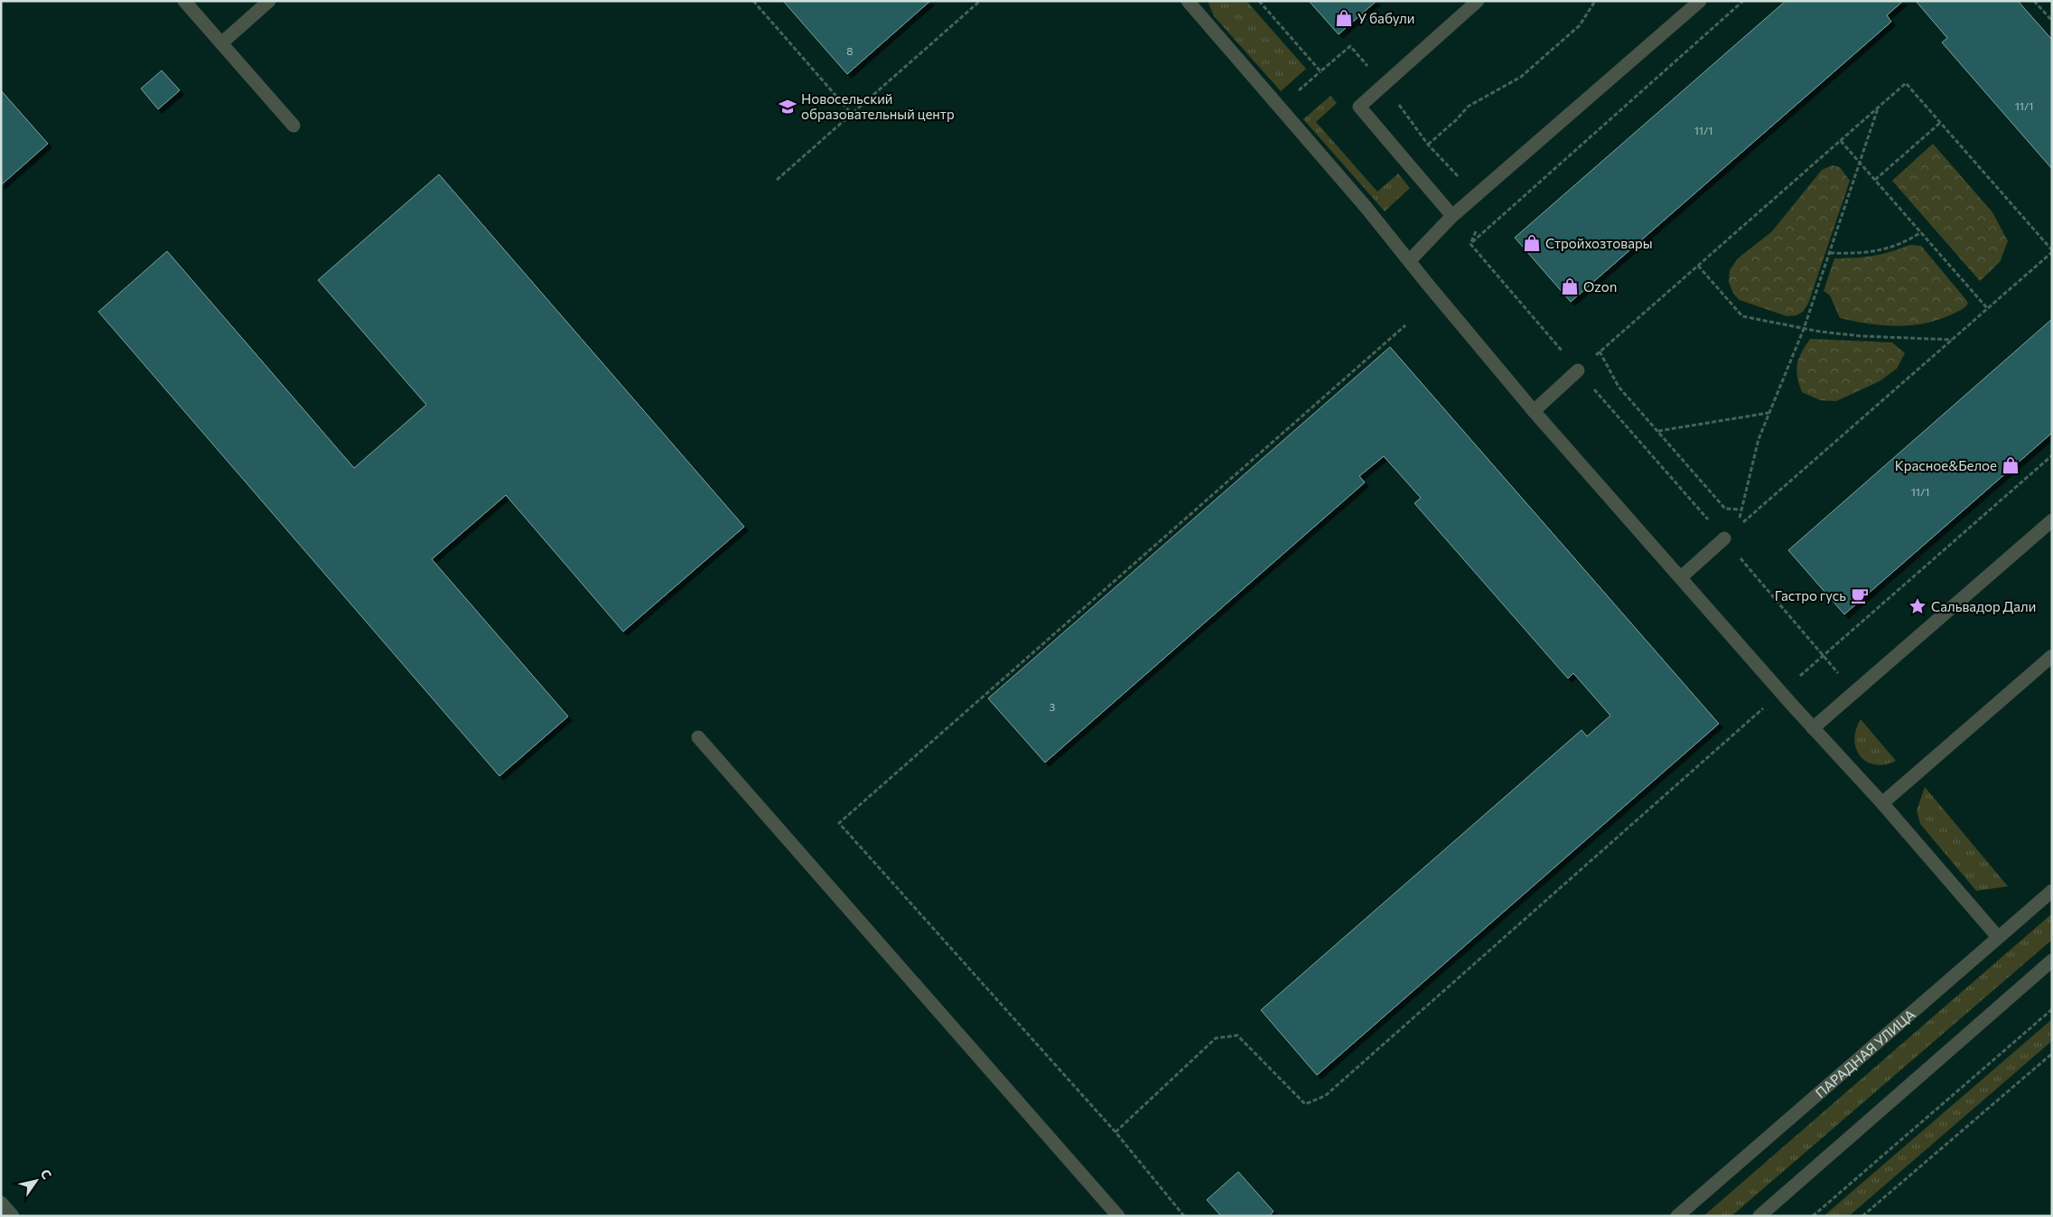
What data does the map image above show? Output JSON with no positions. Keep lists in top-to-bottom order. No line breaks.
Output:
{"streets":{"lane":["ПАРАДНАЯ УЛИЦА"]},"places":{"shop":["У бабули","Стройхозтовары","Ozon","Красное&Белое"],"school or university":["Новосельский образовательный центр"],"cafe":["Гастро гусь"],"place":["Сальвадор Дали"]},"house_numbers":["8","11/1","11/1","11/1","3"],"north":"top right"}
